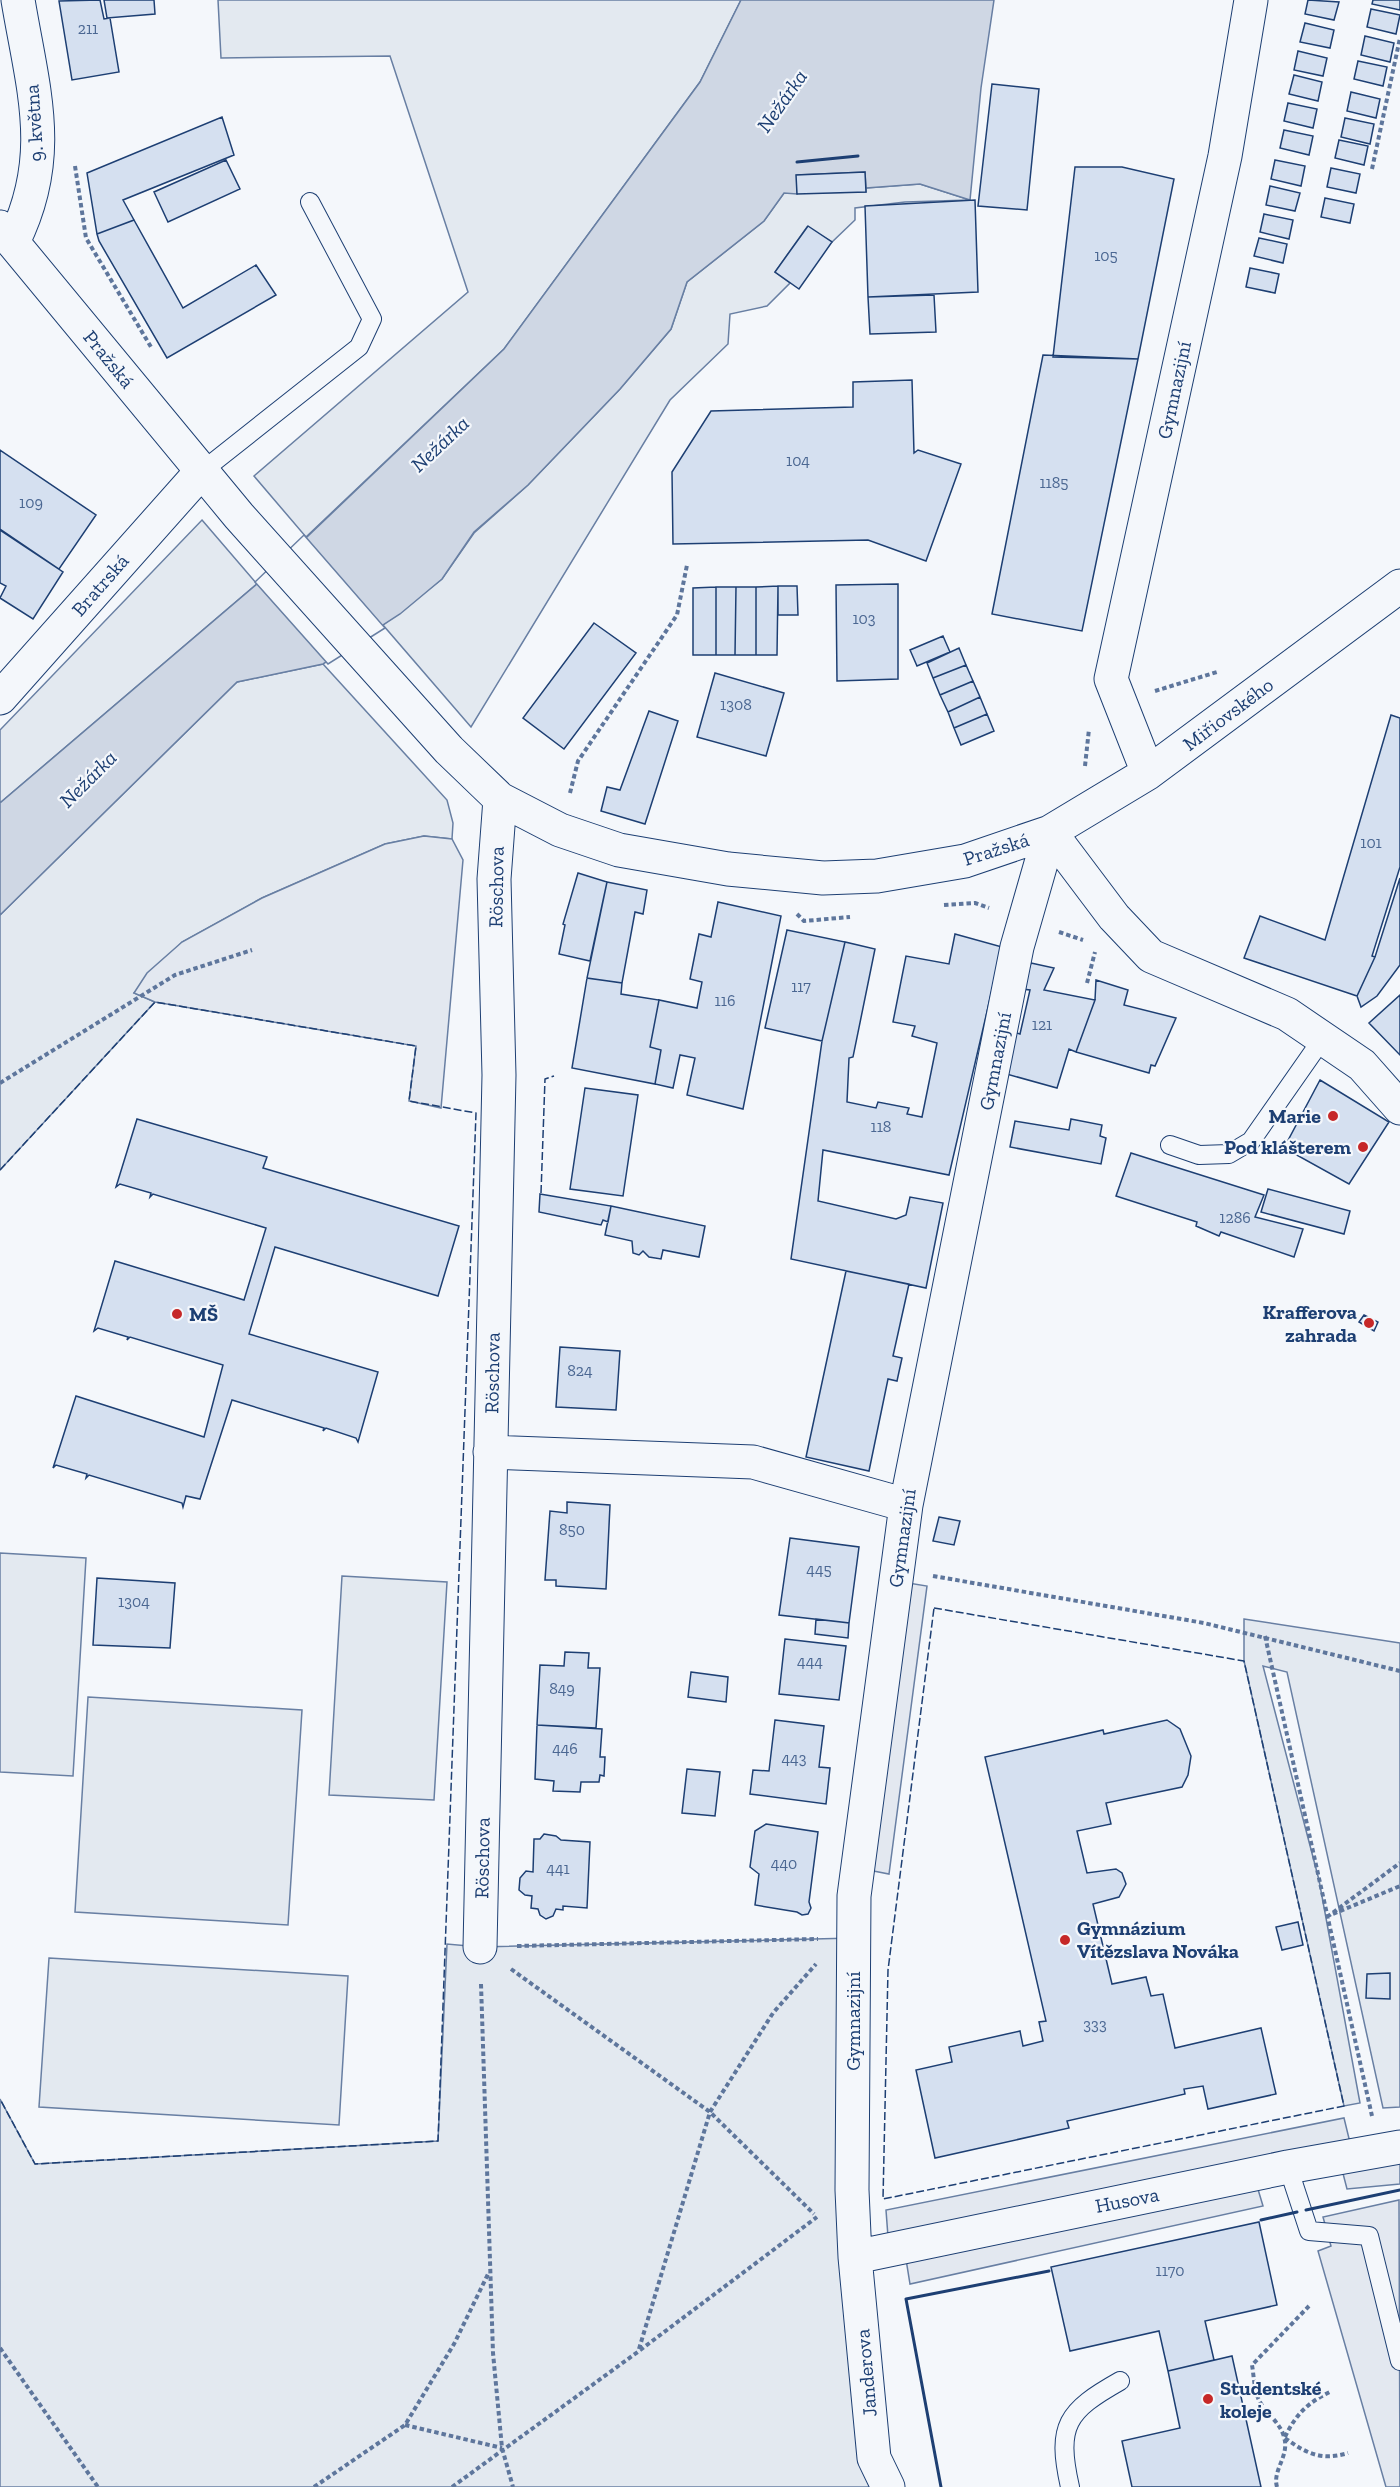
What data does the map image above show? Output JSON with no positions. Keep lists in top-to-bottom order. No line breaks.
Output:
{"streets":{"street":["9. května","Pražská","Gymnazijní","Bratrská","Miřiovského","Röschova","Husova","Janderova"]},"crossings":[["9. května","Pražská"],["Pražská","Gymnazijní"],["Pražská","Bratrská"],["Pražská","Miřiovského"],["Pražská","Röschova"],["Gymnazijní","Miřiovského"],["Gymnazijní","Husova"],["Gymnazijní","Janderova"],["Husova","Janderova"]],"water":["Nežárka"],"places":["Marie","Pod klášterem","MŠ","Krafferova zahrada","Gymnázium Vítězslava Nováka","Studentské koleje"],"house_numbers":["211","105","104","1185","109","103","1308","101","117","116","121","118","1286","824","850","445","1304","444","849","446","443","440","441","333","1170"]}
